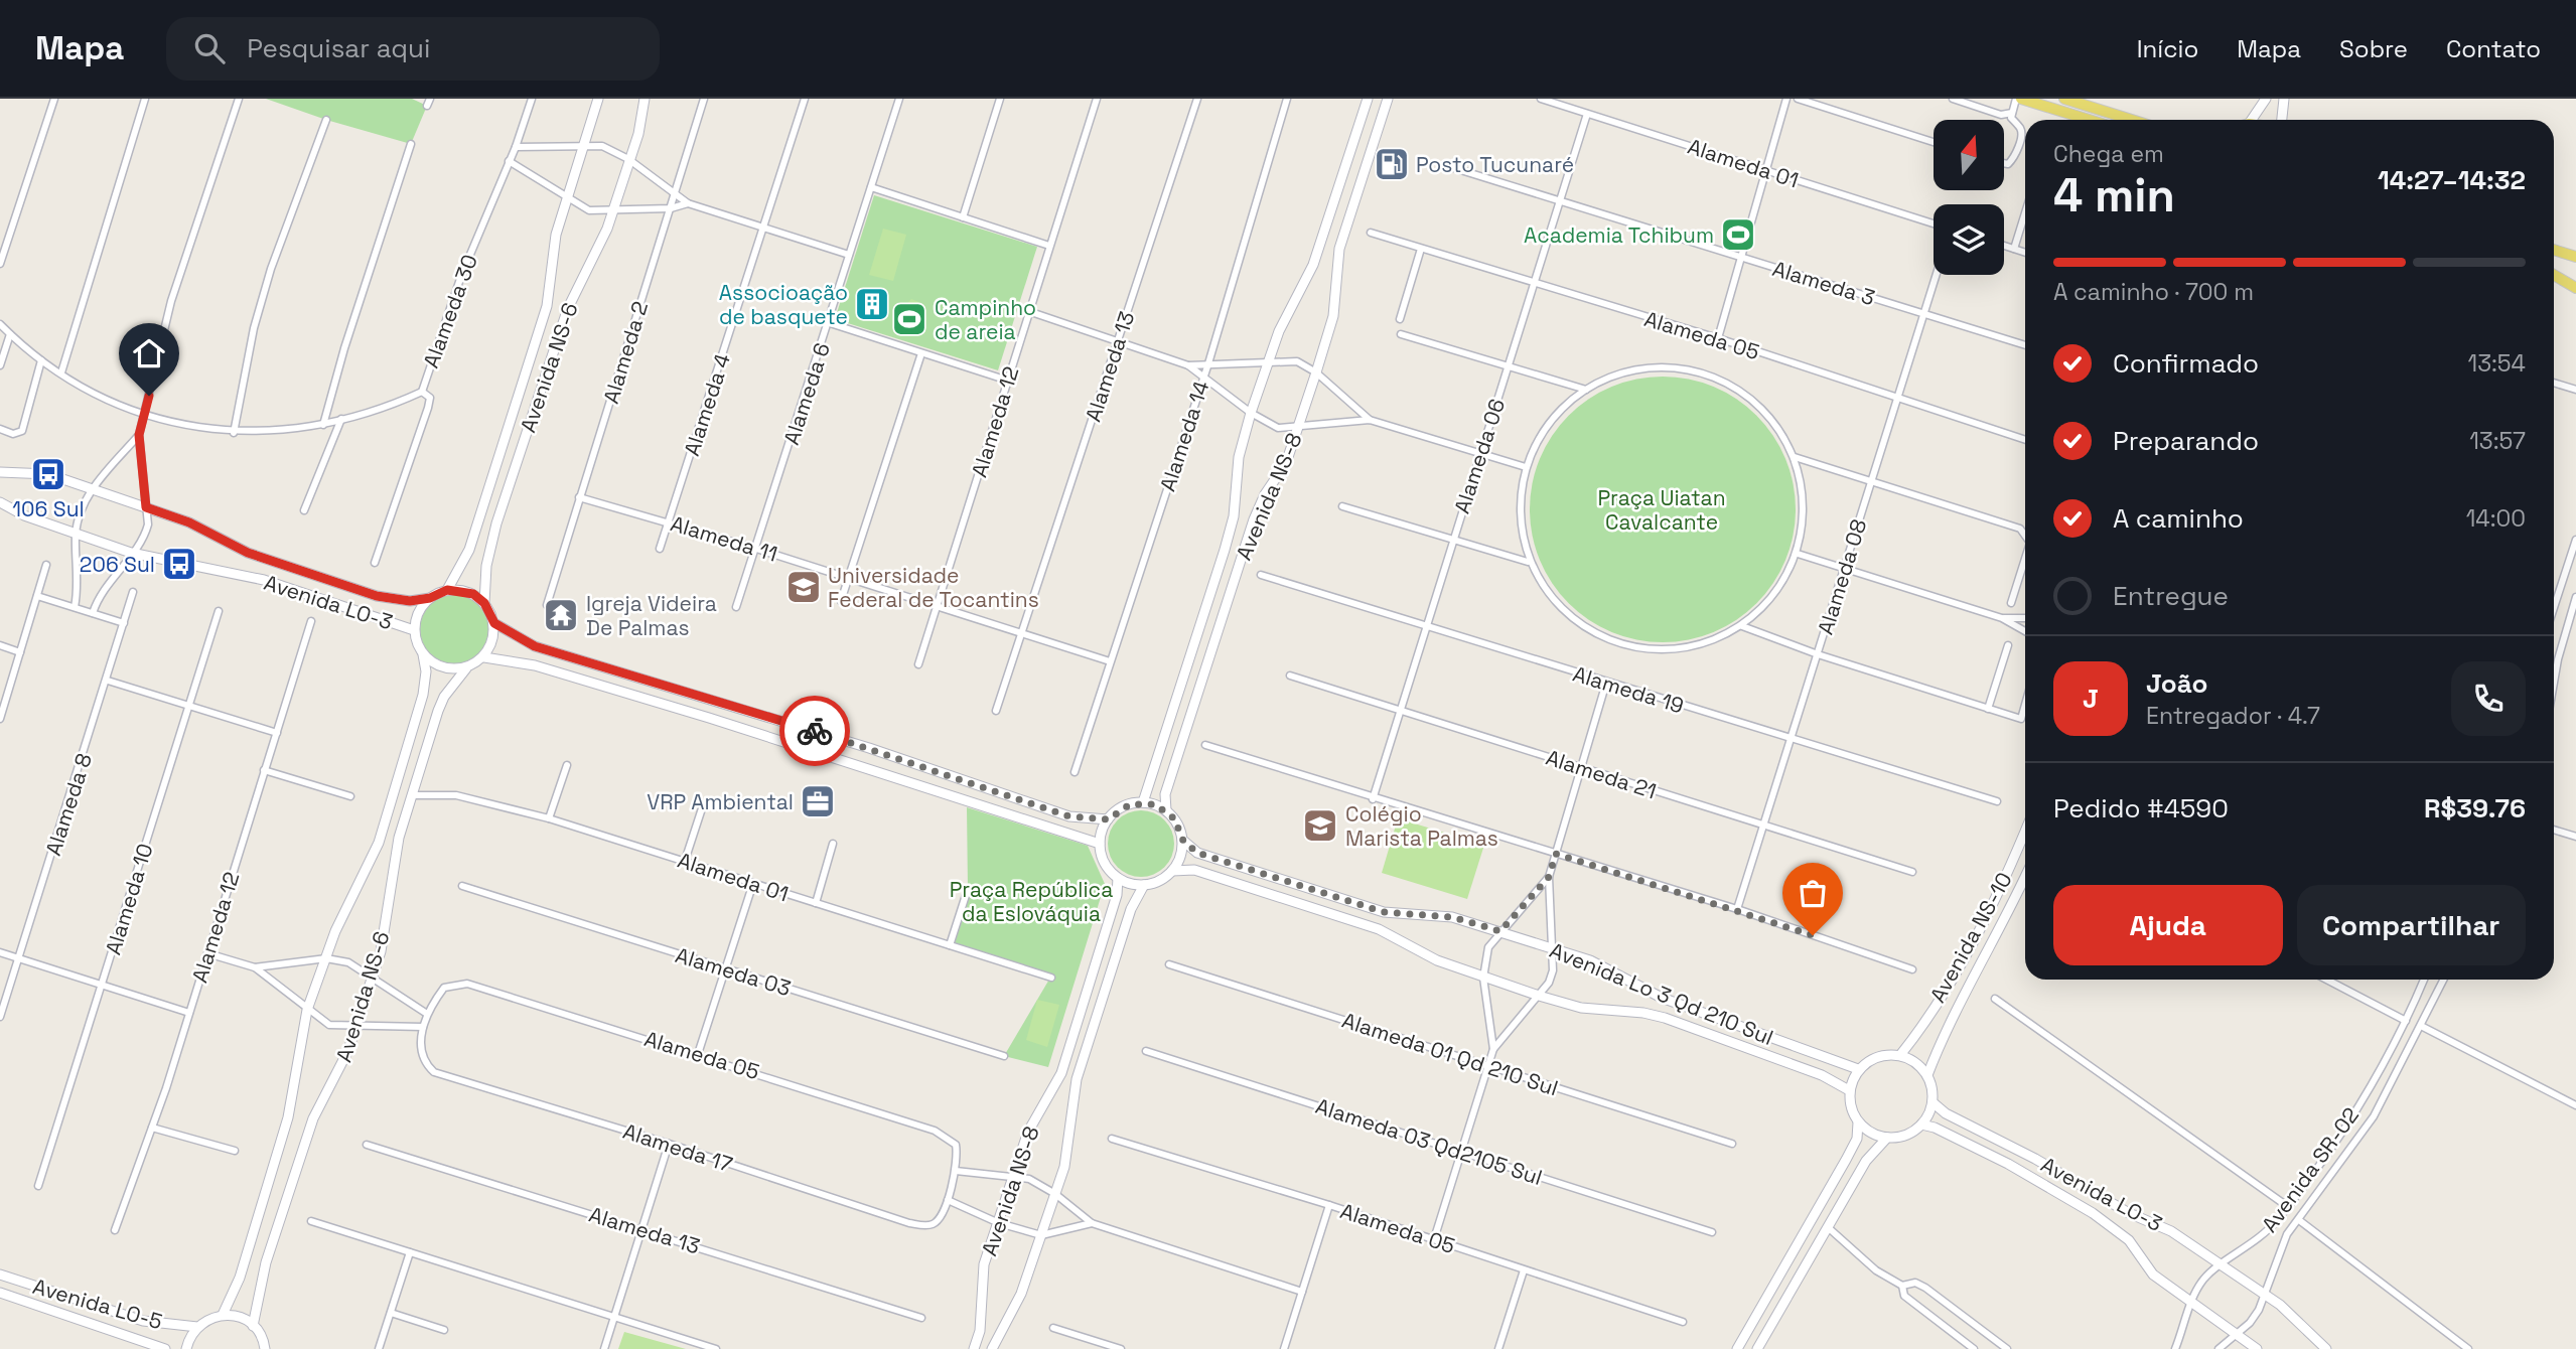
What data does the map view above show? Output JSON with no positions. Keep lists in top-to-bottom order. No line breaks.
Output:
{"streets":{"street":["Alameda 01","Alameda 3","Alameda 30","Alameda 05","Alameda 2","Alameda 13","Avenida NS-6","Alameda 6","Alameda 4","Alameda 12","Alameda 14","Alameda 06","Avenida NS-8","Alameda 11","Alameda 08","Avenida LO-3","Alameda 19","Alameda 21","Alameda 8","Alameda 10","Avenida NS-10","Alameda 03","Avenida Lo 3 Qd 210 Sul","Alameda 01 Qd 210 Sul","Alameda 03 Qd2105 Sul","Alameda 17","Avenida SR-02","Avenida LO-5"]},"crossings":[["Alameda 01","Avenida NS-6"],["Alameda 01","Alameda 06"],["Alameda 3","Alameda 06"],["Alameda 3","Alameda 08"],["Alameda 05","Alameda 06"],["Alameda 05","Alameda 08"],["Alameda 2","Alameda 11"],["Alameda 13","Alameda 11"],["Avenida NS-6","Avenida LO-3"],["Alameda 6","Alameda 11"],["Alameda 4","Alameda 11"],["Alameda 12","Alameda 11"],["Alameda 14","Alameda 11"],["Alameda 06","Alameda 19"],["Alameda 06","Alameda 21"],["Avenida NS-8","Avenida Lo 3 Qd 210 Sul"],["Alameda 08","Alameda 19"],["Alameda 08","Alameda 21"],["Avenida LO-3","Avenida NS-10"],["Avenida LO-3","Avenida Lo 3 Qd 210 Sul"],["Avenida LO-3","Avenida SR-02"],["Avenida NS-10","Avenida Lo 3 Qd 210 Sul"]],"parks":["Praça Uiatan Cavalcante","Praça República da Eslováquia"],"places":{"fuel station":["Posto Tucunaré"],"sports":["Academia Tchibum","Campinho de areia"],"building":["Associoação de basquete"],"bus stop":["106 Sul","206 Sul"],"school or university":["Universidade Federal de Tocantins","Colégio Marista Palmas"],"temple":["Igreja Videira De Palmas"],"office":["VRP Ambiental"]},"north":"top","page":{"header":"Mapa","search":"Pesquisar aqui","nav":["Início","Mapa","Sobre","Contato"],"heading":["4 min","Chega em","14:27–14:32"],"panel":["João","Entregador · 4.7","Pedido #4590","R$39.76"],"bar":"A caminho · 700 m","list":[["Confirmado","13:54"],["Preparando","13:57"],["A caminho","14:00"],"Entregue"],"round":"J","buttons":["Ajuda","Compartilhar"]}}
